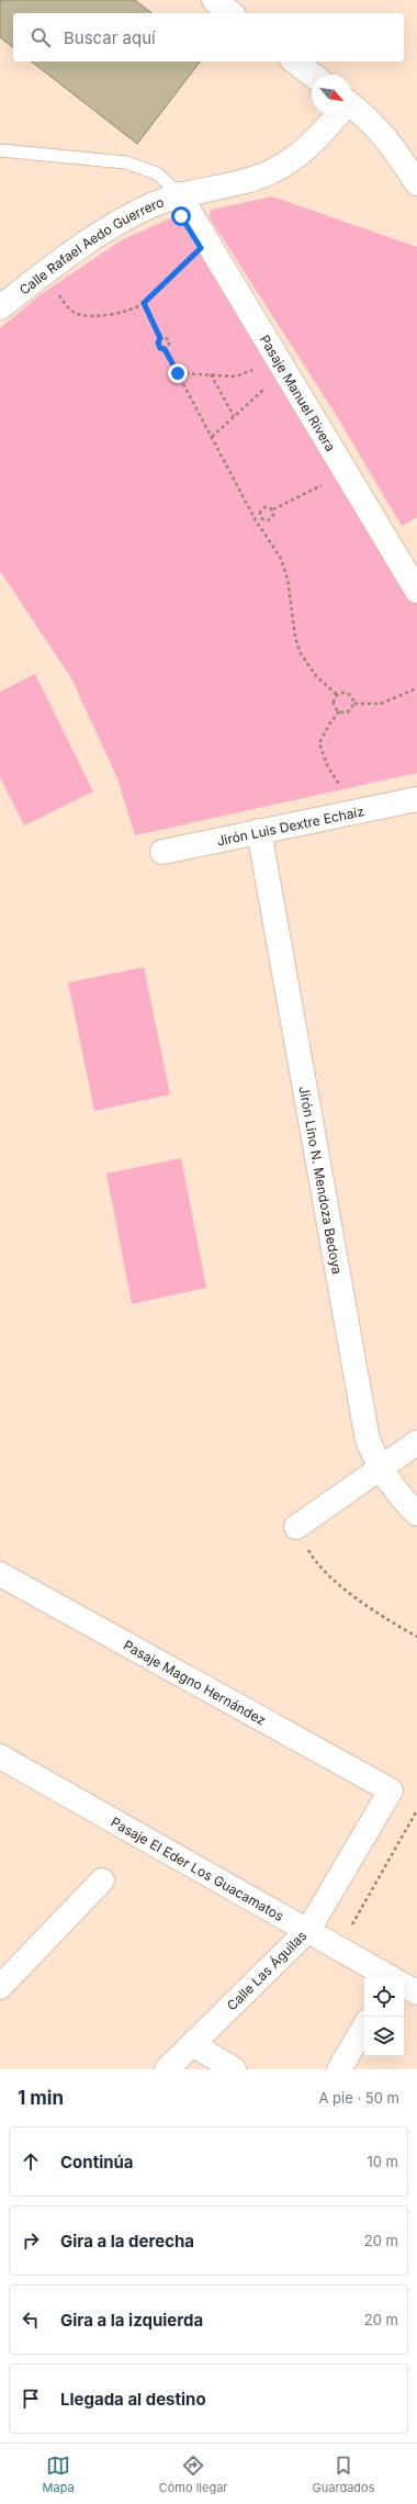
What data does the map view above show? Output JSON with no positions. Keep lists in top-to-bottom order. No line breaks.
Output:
{"streets":{"street":["Calle Rafael Aedo Guerrero","Pasaje Manuel Rivera","Jirón Luis Dextre Echaíz","Jirón Lino N. Mendoza Bedoya","Pasaje Magno Hernández","Pasaje El Eder Los Guacamatos","Calle Las Águilas"]},"crossings":[["Calle Rafael Aedo Guerrero","Pasaje Manuel Rivera"],["Jirón Luis Dextre Echaíz","Jirón Lino N. Mendoza Bedoya"],["Pasaje Magno Hernández","Calle Las Águilas"],["Pasaje El Eder Los Guacamatos","Calle Las Águilas"]],"north":"bottom right","page":{"search":"Buscar aquí","heading":["1 min","A pie · 50 m"],"list":[["Continúa","10 m"],["Gira a la derecha","20 m"],["Gira a la izquierda","20 m"],"Llegada al destino"],"nav":["Mapa","Cómo llegar","Guardados"]}}
